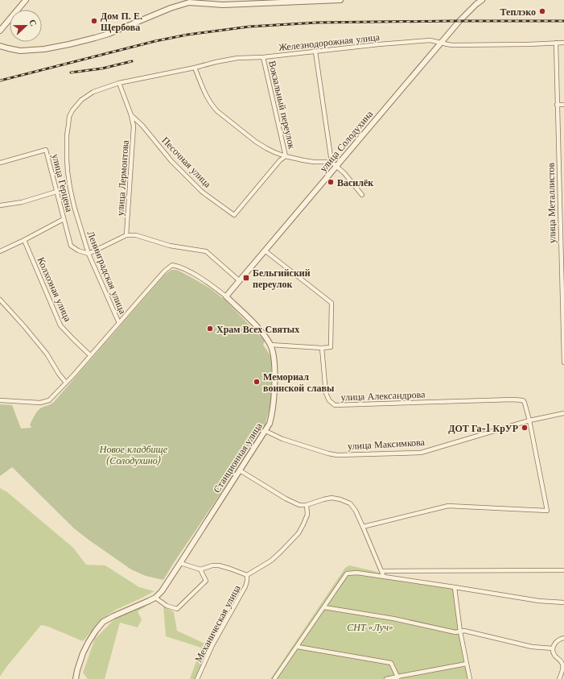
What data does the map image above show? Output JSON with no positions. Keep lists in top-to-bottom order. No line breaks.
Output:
{"streets":{"street":["Железнодорожная улица","Вокзальный переулок","улица Солодухина","Песочная улица","улица Лермонтова","улица Герцена","улица Металлистов","Ленинградская улица","Колхозная улица","улица Александрова","улица Максимкова","Станционная улица","Механическая улица"]},"crossings":[["Железнодорожная улица","Вокзальный переулок"],["Железнодорожная улица","улица Солодухина"],["Железнодорожная улица","улица Лермонтова"],["Железнодорожная улица","улица Металлистов"],["Железнодорожная улица","Ленинградская улица"],["Вокзальный переулок","Песочная улица"],["улица Солодухина","Станционная улица"],["Песочная улица","улица Лермонтова"],["улица Герцена","Ленинградская улица"],["Ленинградская улица","Станционная улица"],["Колхозная улица","Станционная улица"],["улица Александрова","улица Максимкова"],["улица Максимкова","Станционная улица"]],"parks":["Новое кладбище (Солодухино)","СНТ «Луч»"],"places":{"other":["Теплэко","Дом П. Е. Щербова","Василёк","Храм Всех Святых","Мемориал воинской славы","ДОТ Га-1 КрУР"],"transit":["Бельгийский переулок"]},"north":"right"}
